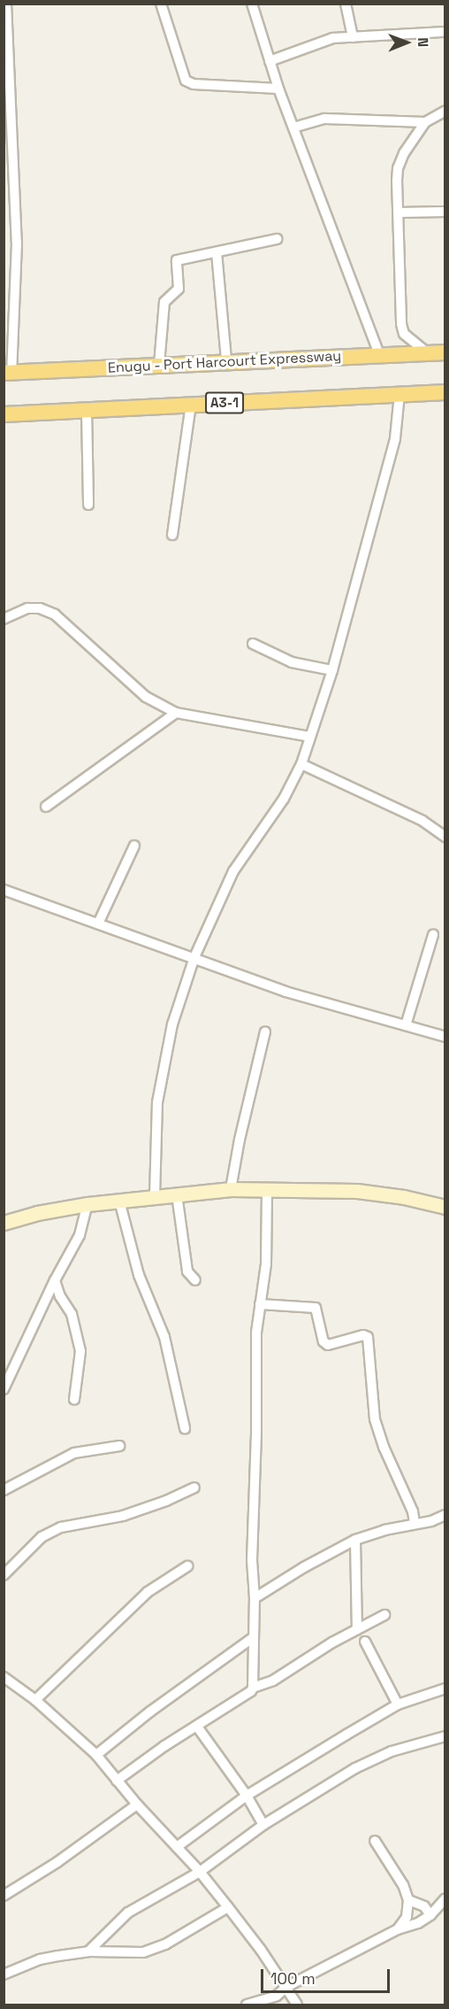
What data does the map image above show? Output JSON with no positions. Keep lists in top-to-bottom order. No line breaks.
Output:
{"streets":{"highway":["Enugu - Port Harcourt Expressway","A3-1"]},"scale_bar":"100 m","north":"right"}
